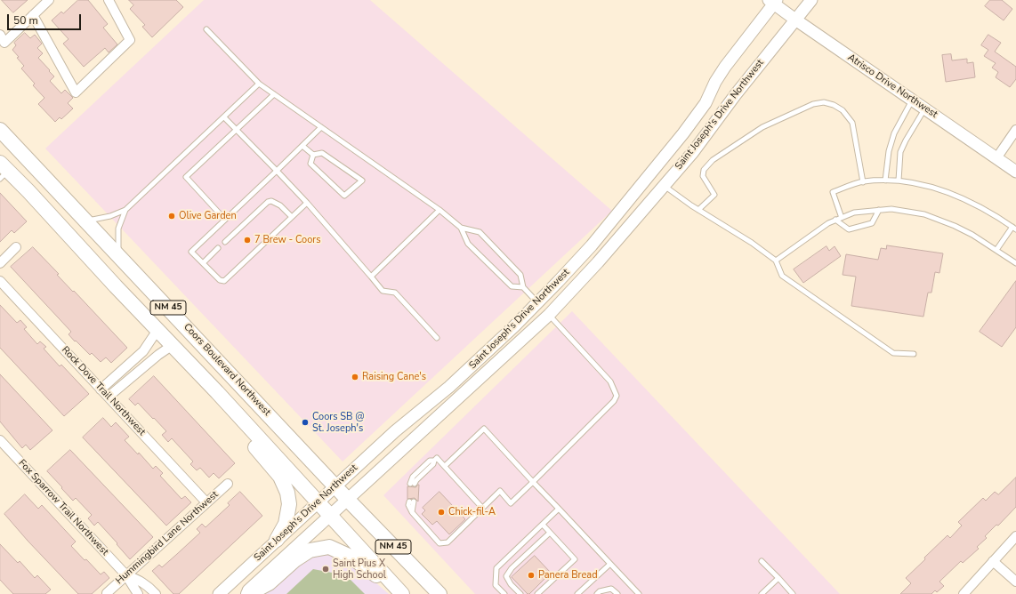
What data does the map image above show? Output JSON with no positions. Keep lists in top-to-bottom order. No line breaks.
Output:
{"streets":{"main road":["NM 45","Coors Boulevard Northwest"],"street":["Atrisco Drive Northwest","Saint Joseph's Drive Northwest","Rock Dove Trail Northwest","Fox Sparrow Trail Northwest","Hummingbird Lane Northwest"]},"crossings":[["Atrisco Drive Northwest","Saint Joseph's Drive Northwest"],["Saint Joseph's Drive Northwest","NM 45"],["Saint Joseph's Drive Northwest","Coors Boulevard Northwest"],["Rock Dove Trail Northwest","Hummingbird Lane Northwest"],["Fox Sparrow Trail Northwest","Hummingbird Lane Northwest"]],"places":["Olive Garden","7 Brew - Coors","Raising Cane's","Coors SB @ St. Joseph's","Chick-fil-A","Saint Pius X High School","Panera Bread"],"scale_bar":"50 m"}
